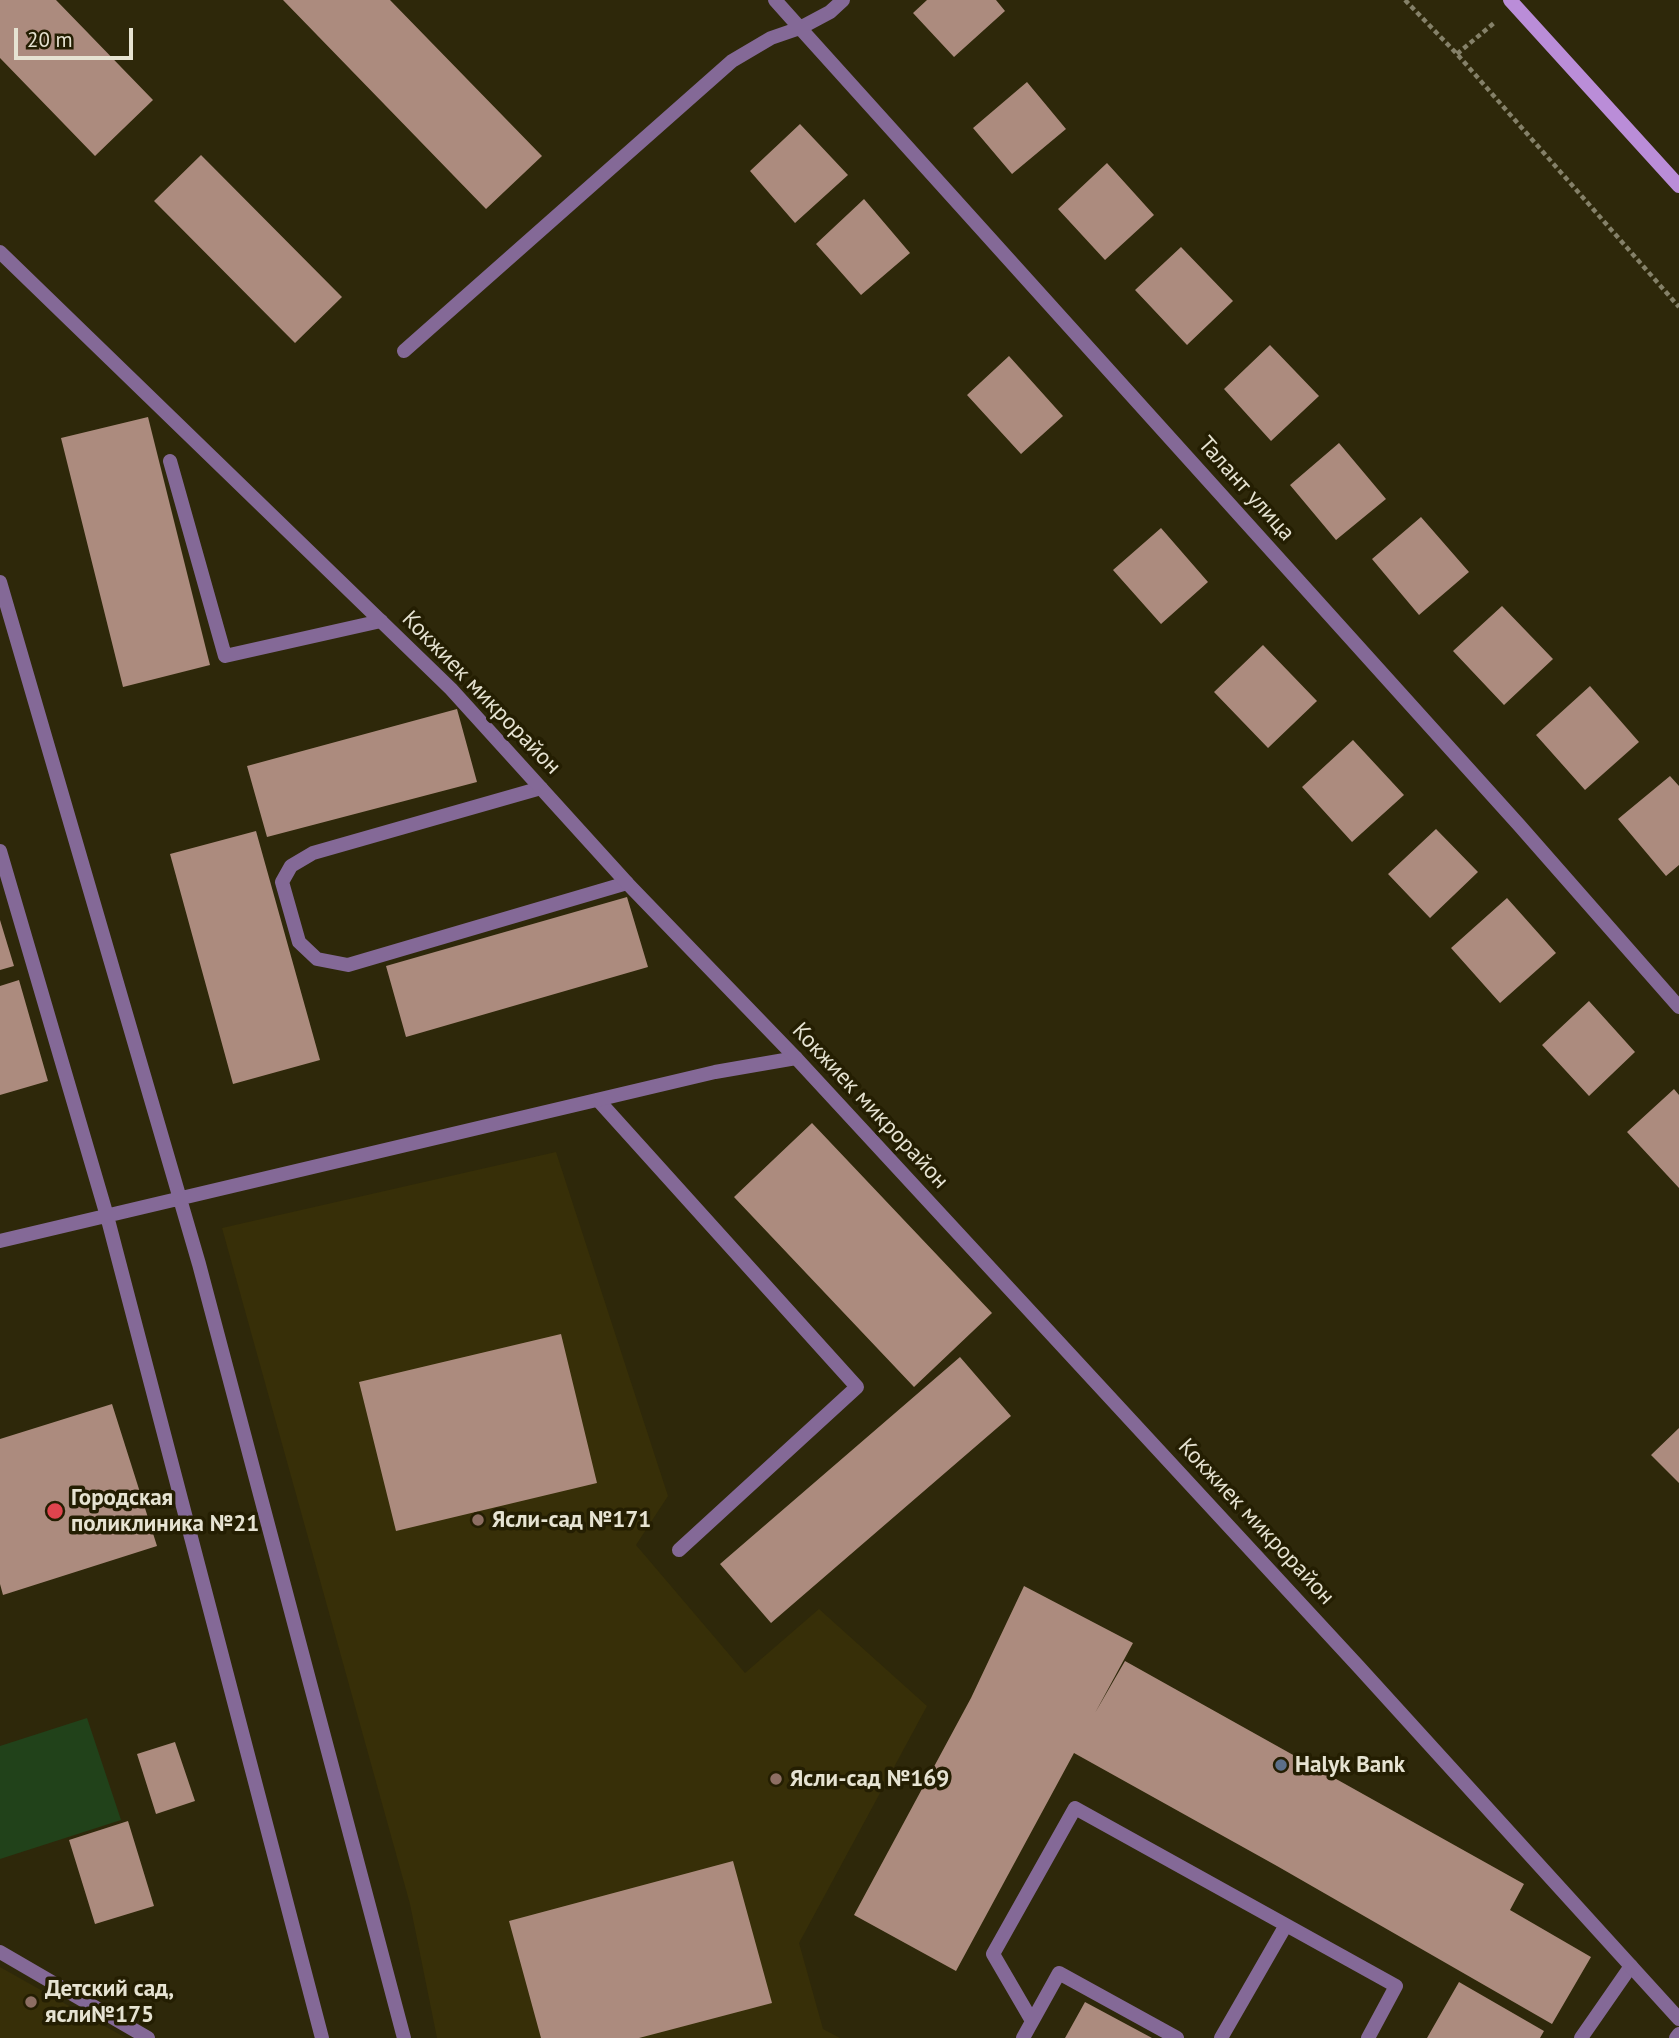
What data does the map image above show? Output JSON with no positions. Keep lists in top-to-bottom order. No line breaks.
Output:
{"streets":{"street":["Талант улица","Кокжиек микрорайон"]},"places":["Городская поликлиника №21","Ясли-сад №171","Halyk Bank","Ясли-сад №169","Детский сад, ясли№175"],"scale_bar":"20 m"}
